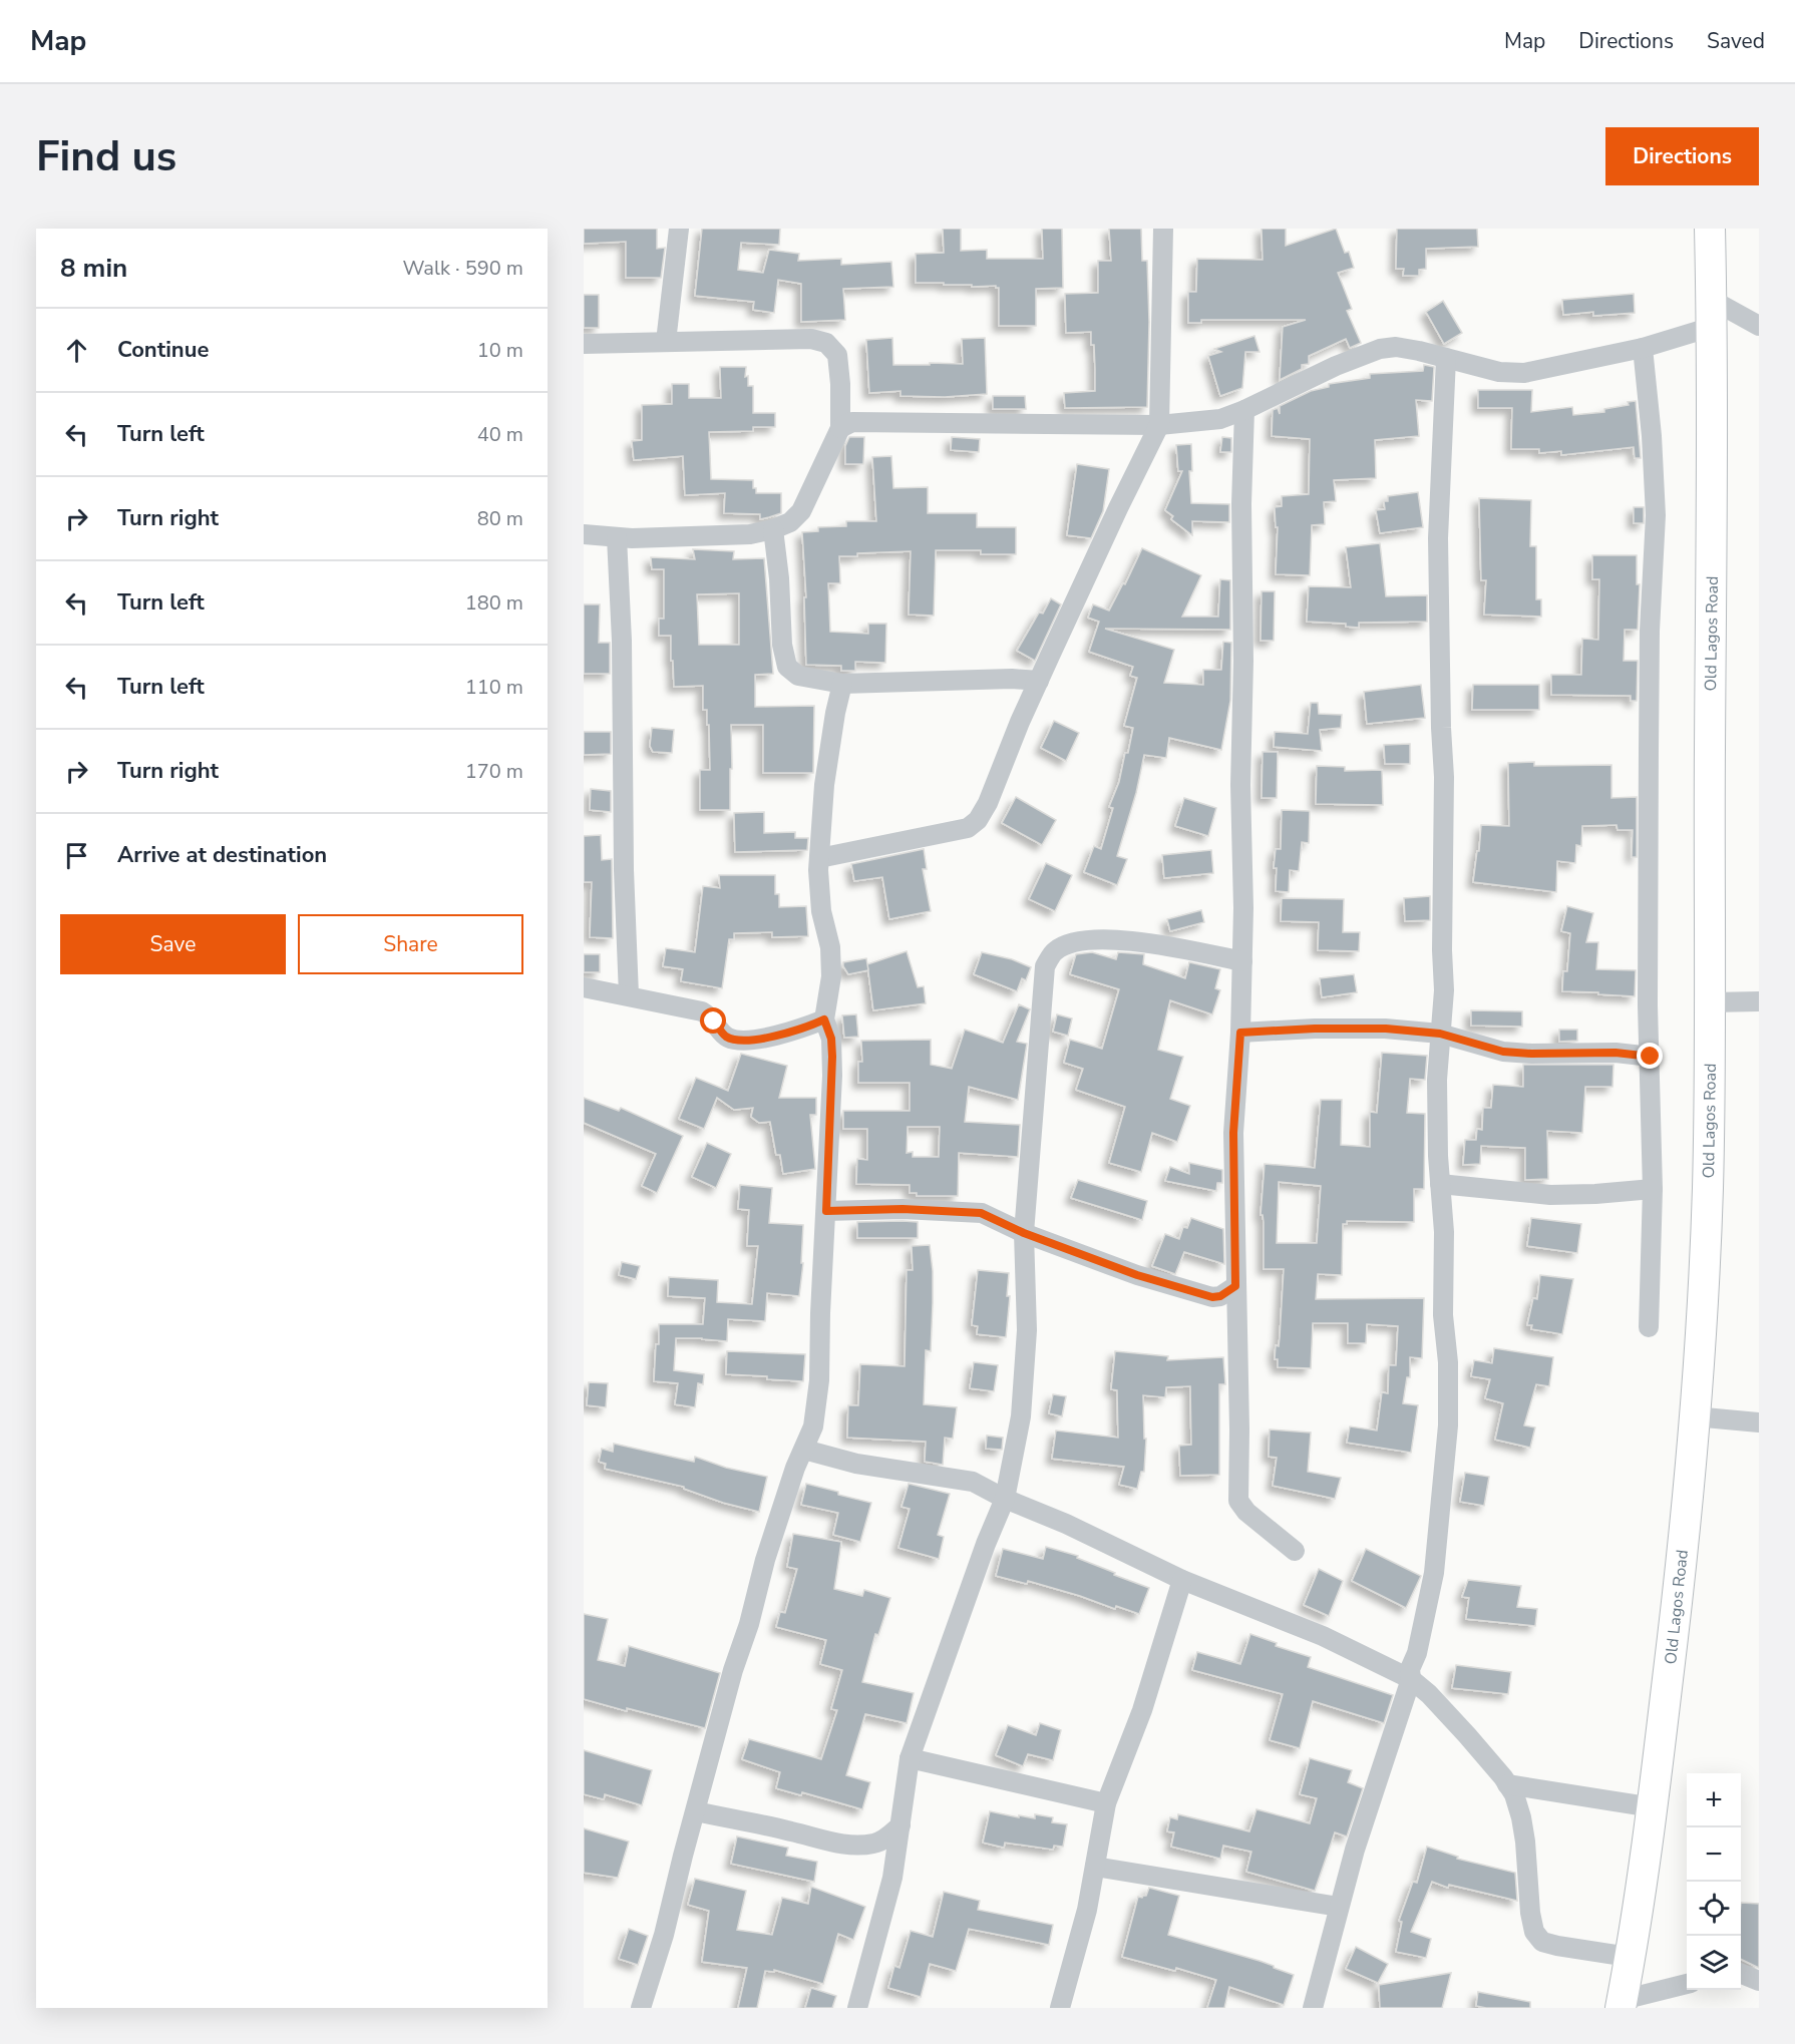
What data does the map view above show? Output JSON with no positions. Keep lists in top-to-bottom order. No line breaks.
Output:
{"streets":{"main road":["Old Lagos Road"]},"page":{"header":"Map","nav":["Map","Directions","Saved"],"buttons":["Directions",["Save","Share"]],"title":"Find us","heading":["8 min","Walk · 590 m"],"list":[["Continue","10 m"],["Turn left","40 m"],["Turn right","80 m"],["Turn left","180 m"],["Turn left","110 m"],["Turn right","170 m"],"Arrive at destination"],"map_buttons":["+","−"]}}
